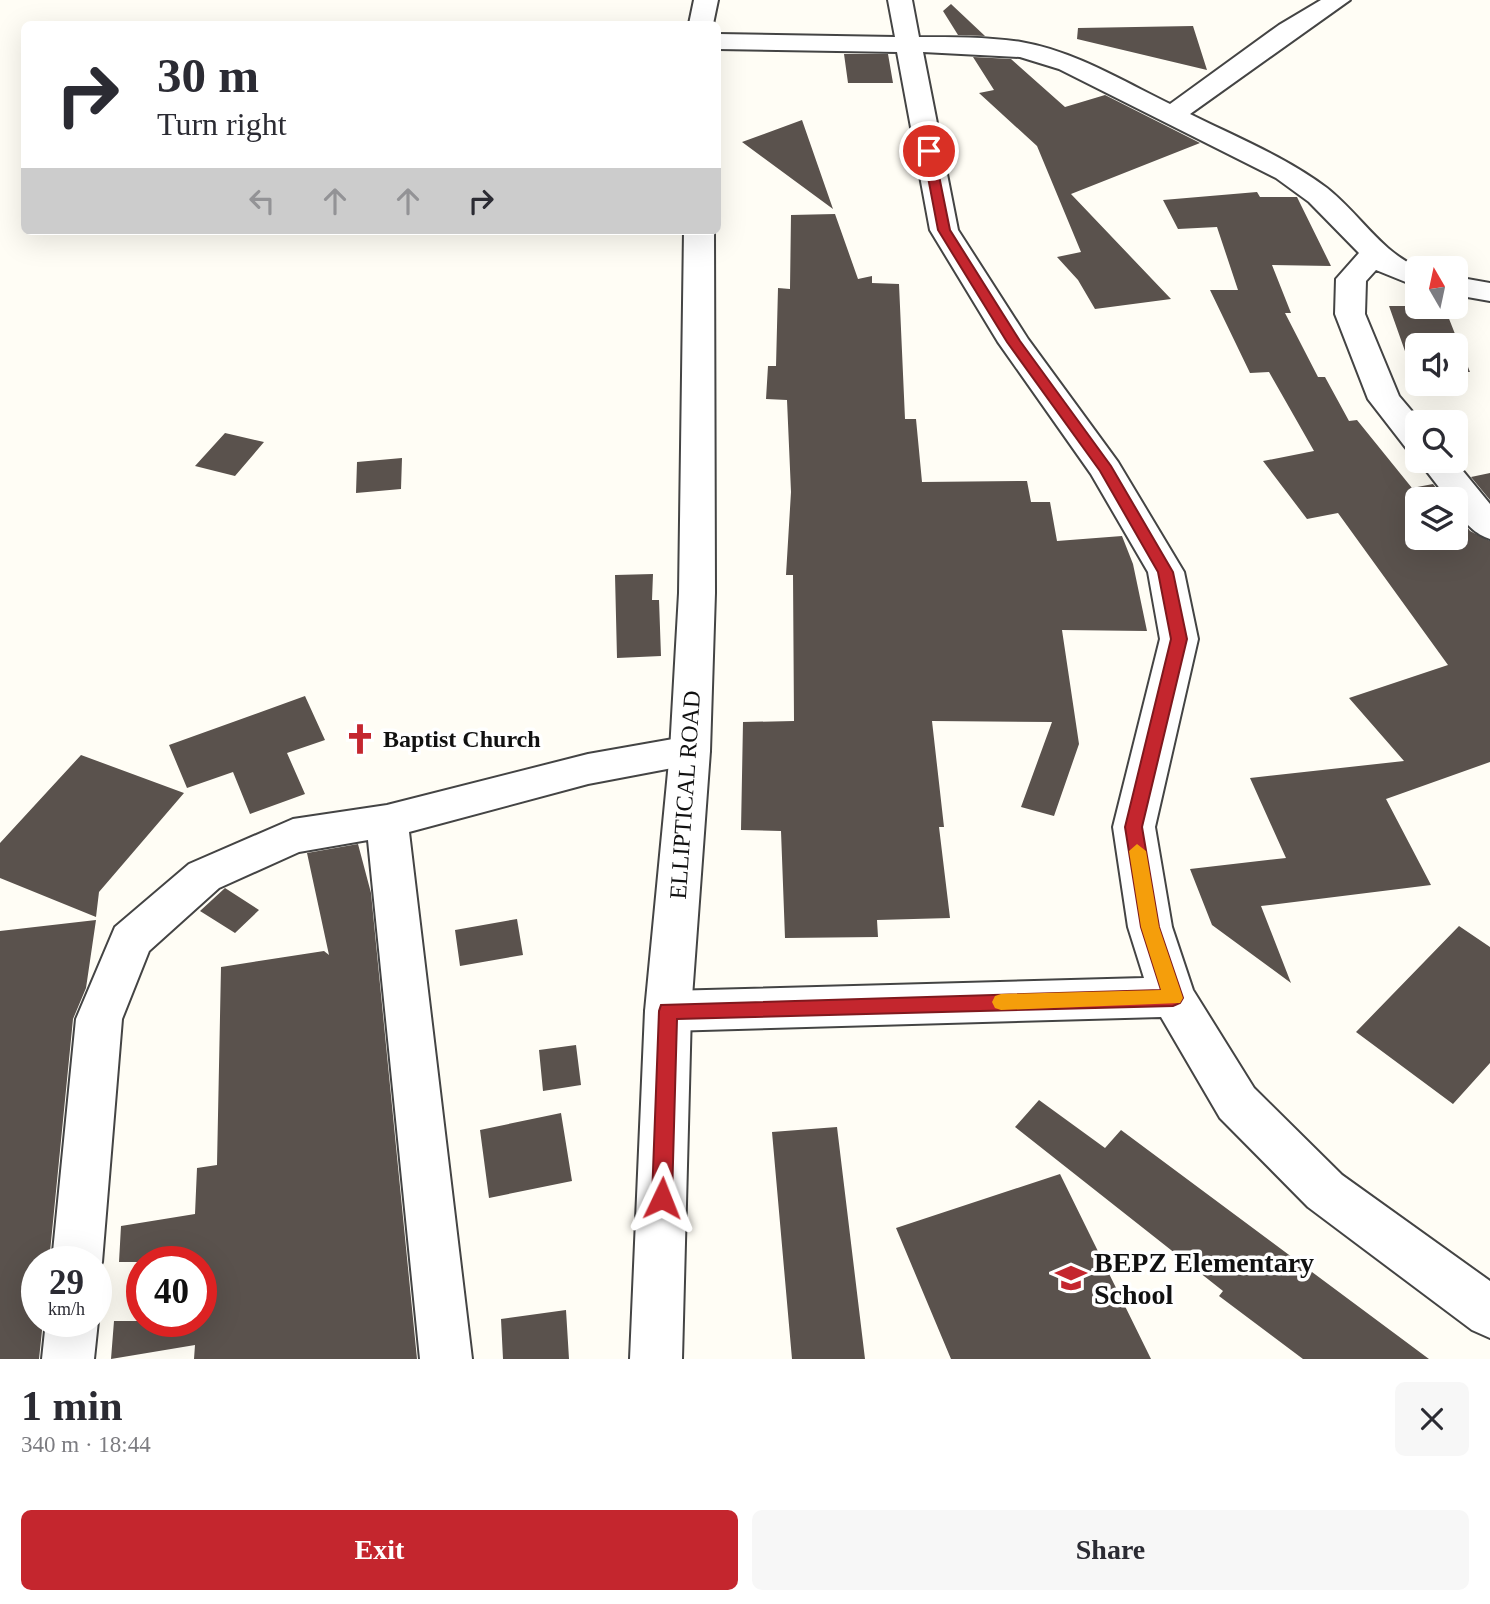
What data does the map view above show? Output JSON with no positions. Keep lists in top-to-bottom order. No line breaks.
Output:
{"streets":{"street":["ELLIPTICAL ROAD"]},"places":{"church":["Baptist Church"],"school or university":["BEPZ Elementary School"]},"north":"top","page":{"turn":["30 m","Turn right"],"speed":"29 km/h","limit":"40","heading":["1 min","340 m · 18:44"],"buttons":["Exit","Share"]}}
